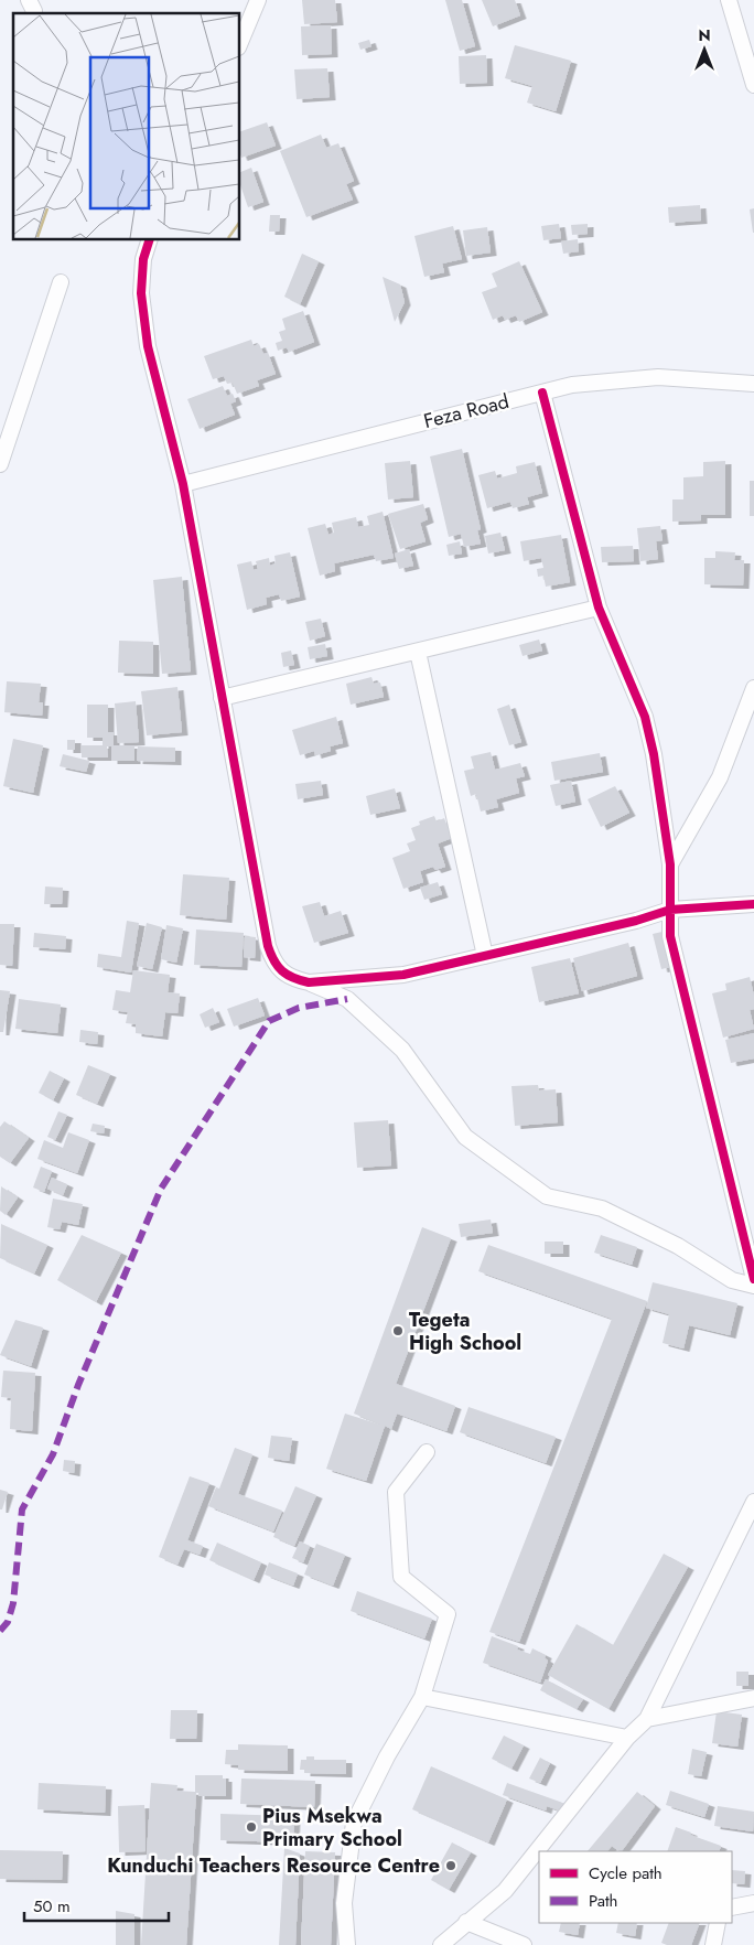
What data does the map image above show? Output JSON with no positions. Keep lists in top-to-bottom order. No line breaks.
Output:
{"streets":{"street":["Feza Road"]},"places":["Tegeta High School","Pius Msekwa Primary School","Kunduchi Teachers Resource Centre"],"legend":["Cycle path","Path"],"scale_bar":"50 m","north":"top"}
